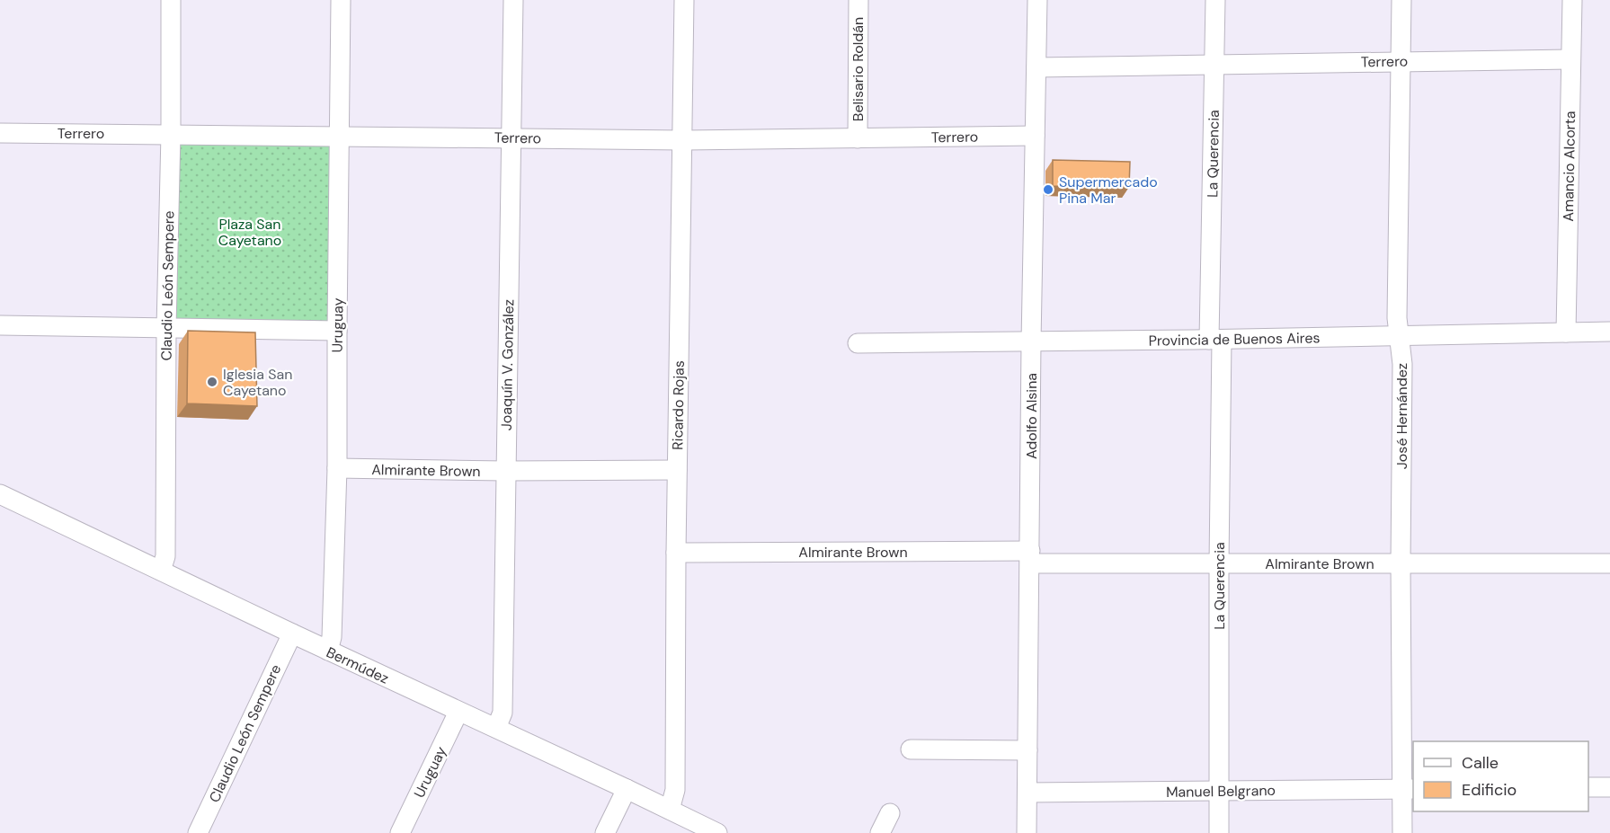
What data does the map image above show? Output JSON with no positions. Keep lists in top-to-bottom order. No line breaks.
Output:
{"streets":{"street":["Terrero","Belisario Roldán","La Querencia","Amancio Alcorta","Claudio León Sempere","Uruguay","Provincia de Buenos Aires","Joaquín V. González","Ricardo Rojas","Adolfo Alsina","José Hernández","Almirante Brown","Bermúdez","Manuel Belgrano"]},"crossings":[["Terrero","Belisario Roldán"],["Terrero","La Querencia"],["Terrero","Amancio Alcorta"],["Terrero","Claudio León Sempere"],["Terrero","Uruguay"],["Terrero","Joaquín V. González"],["Terrero","Ricardo Rojas"],["Terrero","Adolfo Alsina"],["Terrero","José Hernández"],["La Querencia","Provincia de Buenos Aires"],["La Querencia","Almirante Brown"],["La Querencia","Manuel Belgrano"],["Amancio Alcorta","Provincia de Buenos Aires"],["Claudio León Sempere","Bermúdez"],["Uruguay","Almirante Brown"],["Uruguay","Bermúdez"],["Provincia de Buenos Aires","Adolfo Alsina"],["Provincia de Buenos Aires","José Hernández"],["Joaquín V. González","Almirante Brown"],["Joaquín V. González","Bermúdez"],["Ricardo Rojas","Almirante Brown"],["Ricardo Rojas","Bermúdez"],["Adolfo Alsina","Almirante Brown"],["Adolfo Alsina","Manuel Belgrano"],["José Hernández","Almirante Brown"],["José Hernández","Manuel Belgrano"]],"parks":["Plaza San Cayetano"],"places":["Supermercado Pina Mar","Iglesia San Cayetano"],"legend":["Calle","Edificio"]}
